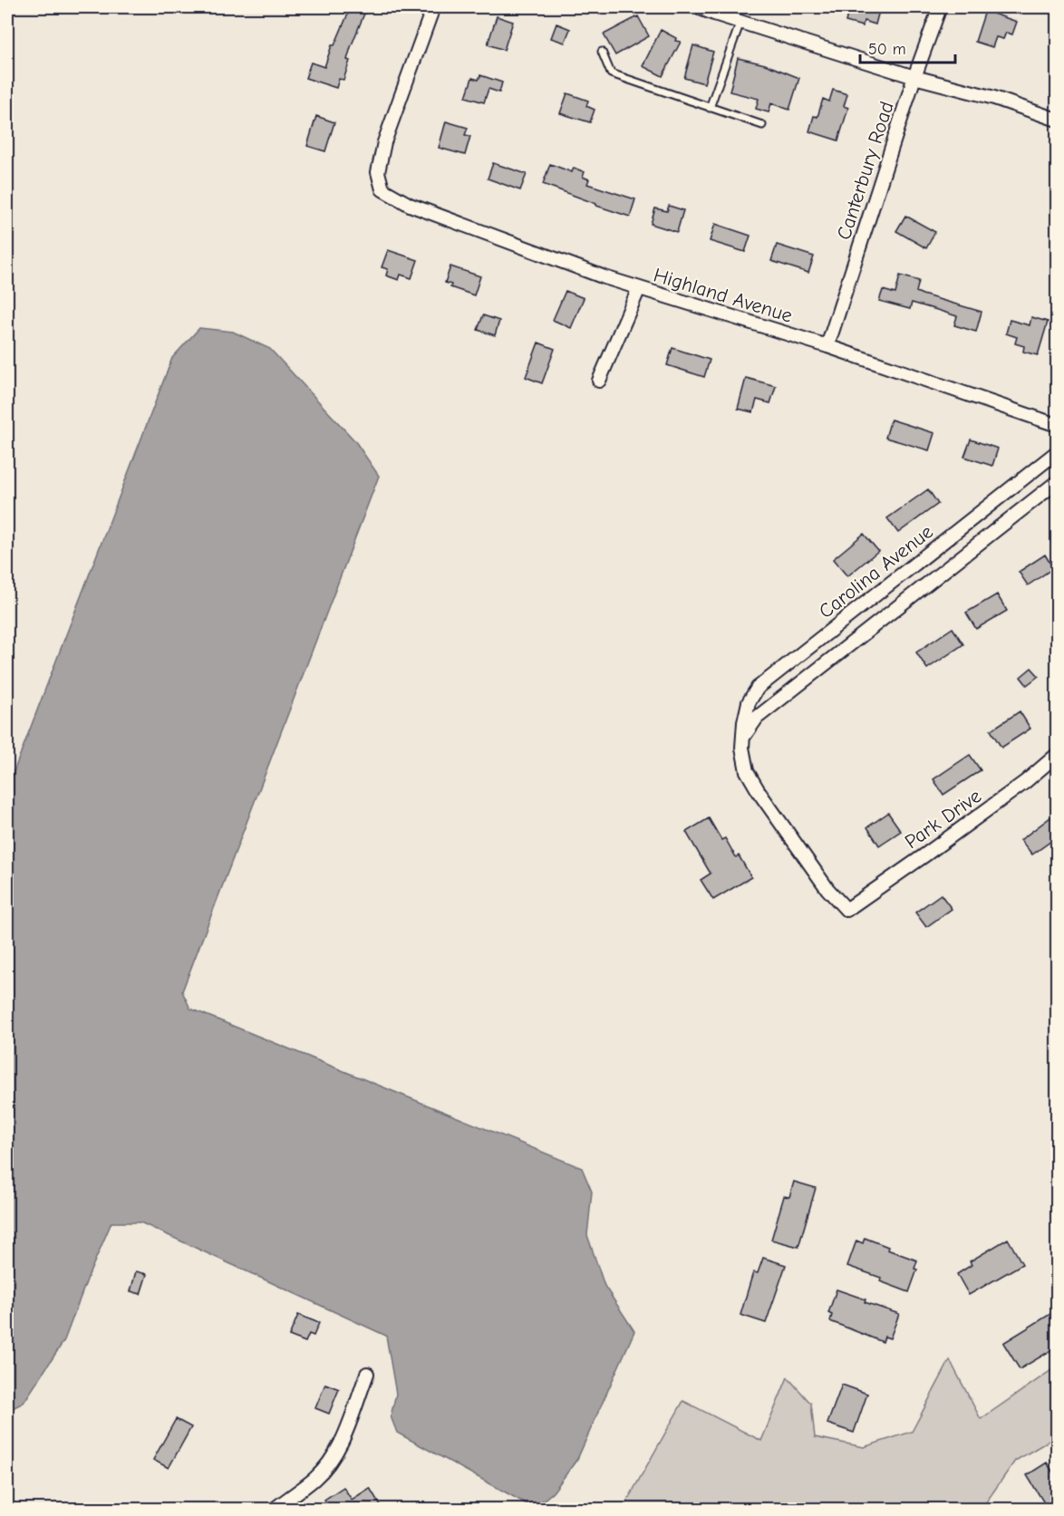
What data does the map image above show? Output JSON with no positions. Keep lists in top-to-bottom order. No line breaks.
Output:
{"streets":{"street":["Canterbury Road","Highland Avenue","Carolina Avenue","Park Drive"]},"crossings":[["Canterbury Road","Highland Avenue"],["Carolina Avenue","Park Drive"]],"scale_bar":"50 m"}
